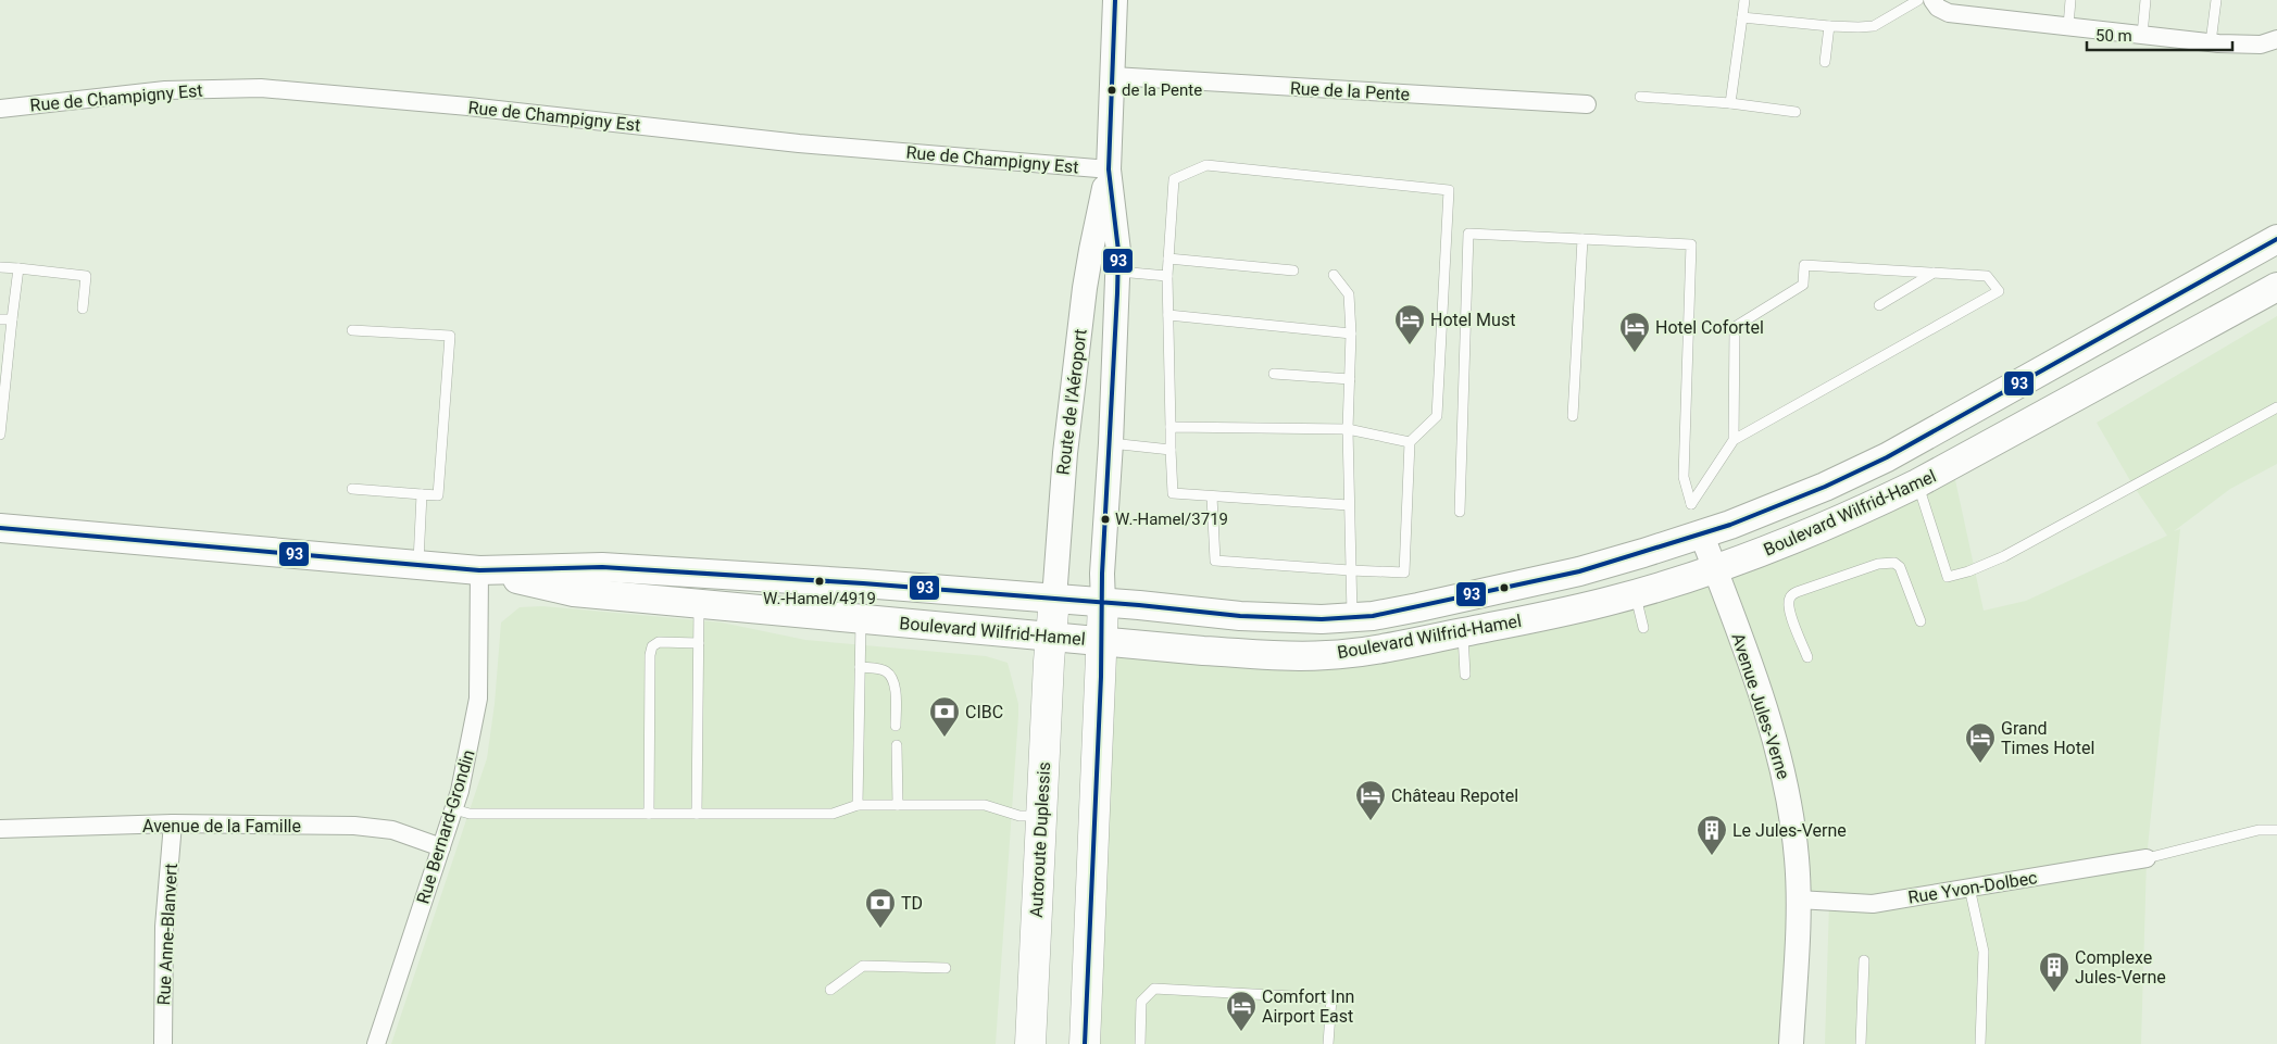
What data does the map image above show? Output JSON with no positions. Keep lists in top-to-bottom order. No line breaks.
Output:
{"streets":{"highway":["Route de l'Aéroport","Autoroute Duplessis"],"main road":["Boulevard Wilfrid-Hamel","Avenue Jules-Verne"],"street":["Rue de la Pente","Rue de Champigny Est","Avenue de la Famille","Rue Bernard-Grondin","Rue Yvon-Dolbec","Rue Anne-Blanvert"]},"crossings":[["Rue de la Pente","Route de l'Aéroport"],["Rue de Champigny Est","Route de l'Aéroport"],["Route de l'Aéroport","Boulevard Wilfrid-Hamel"],["Route de l'Aéroport","Autoroute Duplessis"],["Boulevard Wilfrid-Hamel","Avenue Jules-Verne"],["Boulevard Wilfrid-Hamel","Rue Bernard-Grondin"],["Boulevard Wilfrid-Hamel","Autoroute Duplessis"],["Avenue Jules-Verne","Rue Yvon-Dolbec"],["Avenue de la Famille","Rue Bernard-Grondin"],["Avenue de la Famille","Rue Anne-Blanvert"]],"places":{"other":["de la Pente","W.-Hamel/3719","W.-Hamel/4919"],"hotel":["Hotel Must","Hotel Cofortel","Grand Times Hotel","Château Repotel","Comfort Inn Airport East"],"bank":["CIBC","TD"],"building":["Le Jules-Verne","Complexe Jules-Verne"]},"lines":["transit line 93"],"scale_bar":"50 m"}
